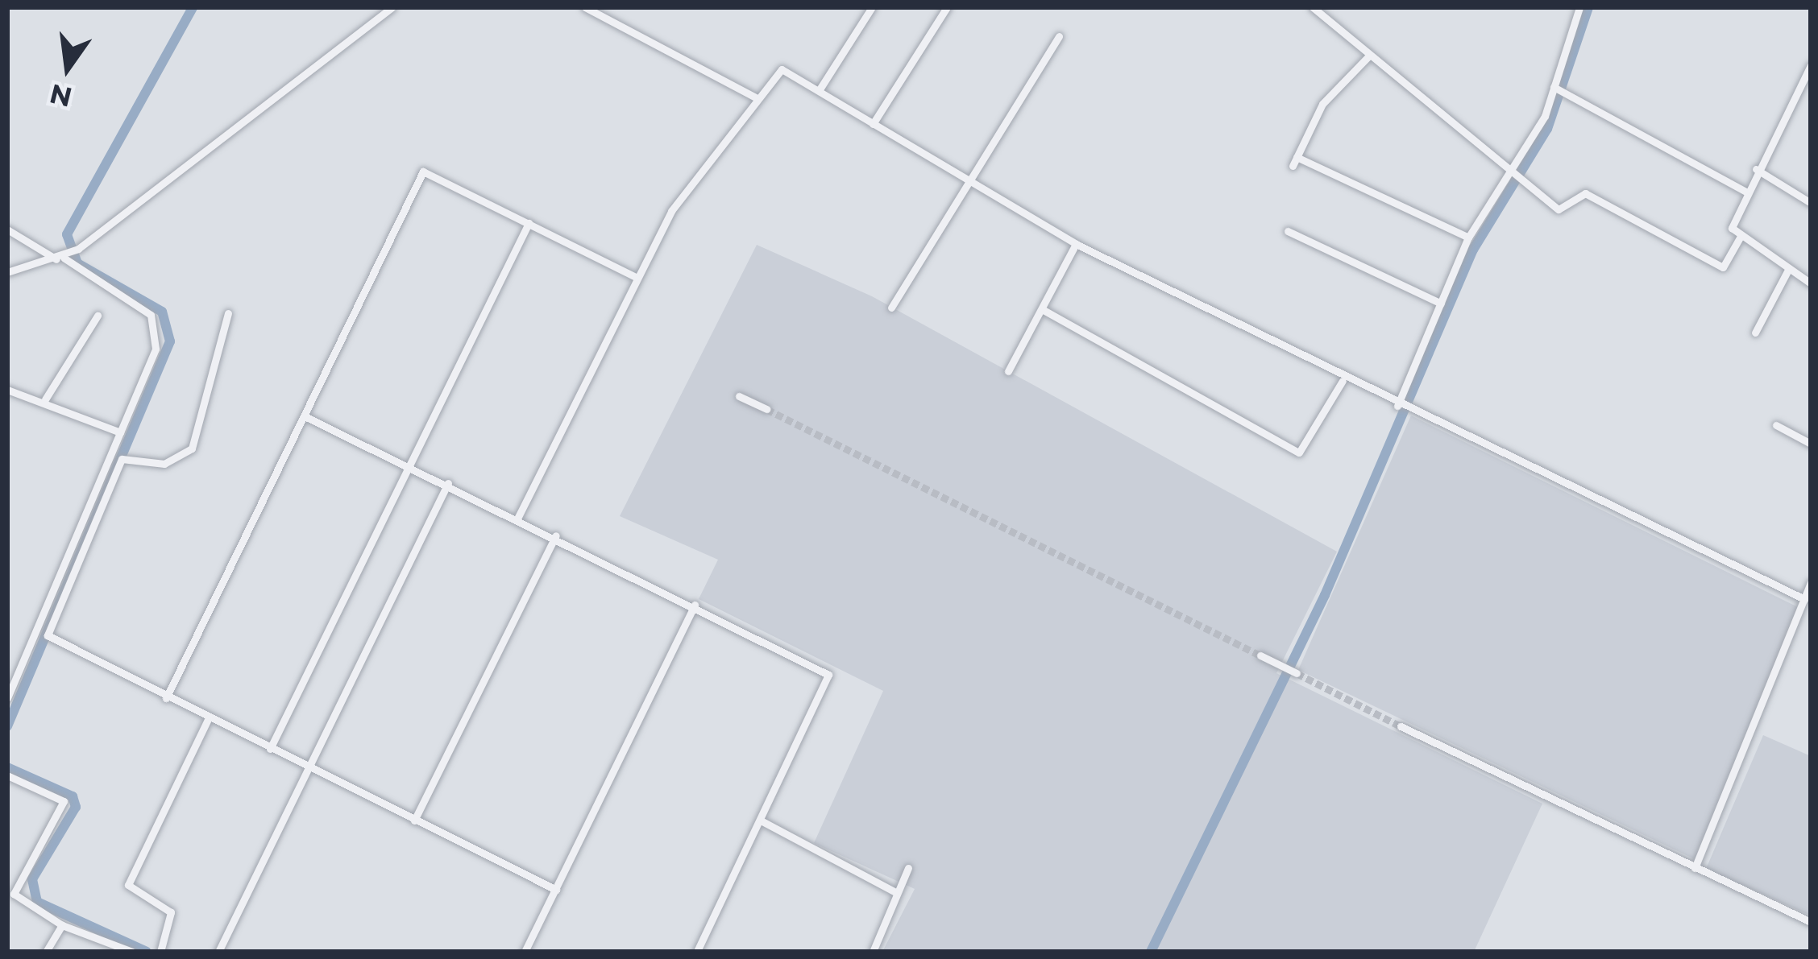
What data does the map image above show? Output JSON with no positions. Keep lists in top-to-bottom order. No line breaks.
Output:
{"north":"bottom"}
